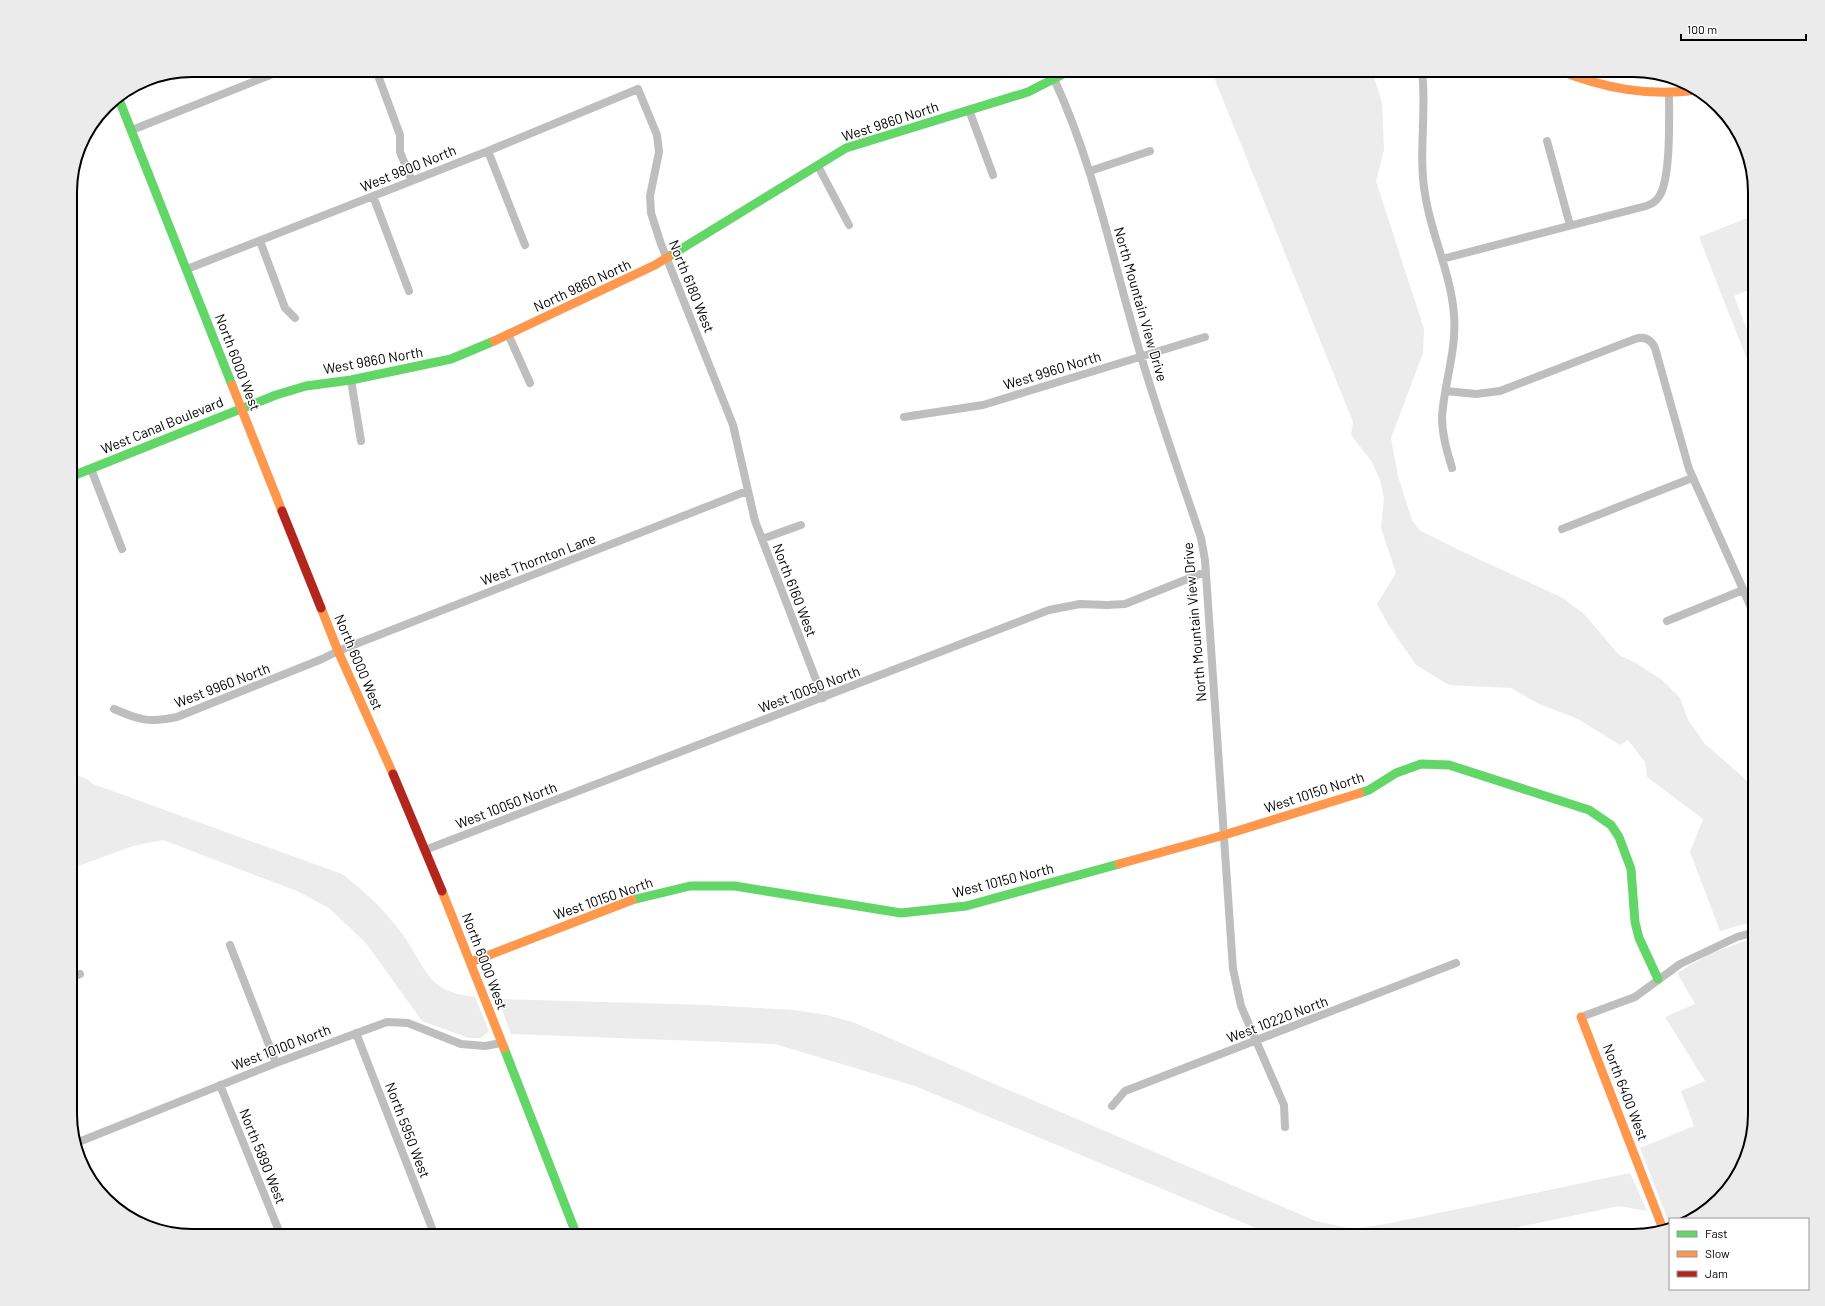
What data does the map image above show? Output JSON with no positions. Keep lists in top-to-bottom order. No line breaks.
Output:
{"streets":{"street":["West 9860 North","West 9800 North","North 9860 North","North 6180 West","North Mountain View Drive","North 6000 West","West 9960 North","West Canal Boulevard","West Thornton Lane","North 6160 West","West 10050 North","West 10150 North","West 10220 North","West 10100 North","North 6400 West","North 5950 West","North 5890 West"]},"crossings":[["West 9860 North","North 9860 North"],["West 9860 North","North 6180 West"],["West 9860 North","North Mountain View Drive"],["West 9860 North","North 6000 West"],["West 9860 North","West Canal Boulevard"],["West 9800 North","North 6180 West"],["West 9800 North","North 6000 West"],["North 9860 North","North 6180 West"],["North 6180 West","West Thornton Lane"],["North 6180 West","North 6160 West"],["North Mountain View Drive","West 9960 North"],["North Mountain View Drive","West 10050 North"],["North Mountain View Drive","West 10150 North"],["North Mountain View Drive","West 10220 North"],["North 6000 West","West 9960 North"],["North 6000 West","West Canal Boulevard"],["North 6000 West","West Thornton Lane"],["North 6000 West","West 10050 North"],["North 6000 West","West 10150 North"],["North 6000 West","West 10100 North"],["West 9960 North","West Thornton Lane"],["West Thornton Lane","North 6160 West"],["North 6160 West","West 10050 North"],["West 10100 North","North 5950 West"],["West 10100 North","North 5890 West"]],"legend":["Fast","Slow","Jam"],"scale_bar":"100 m"}
